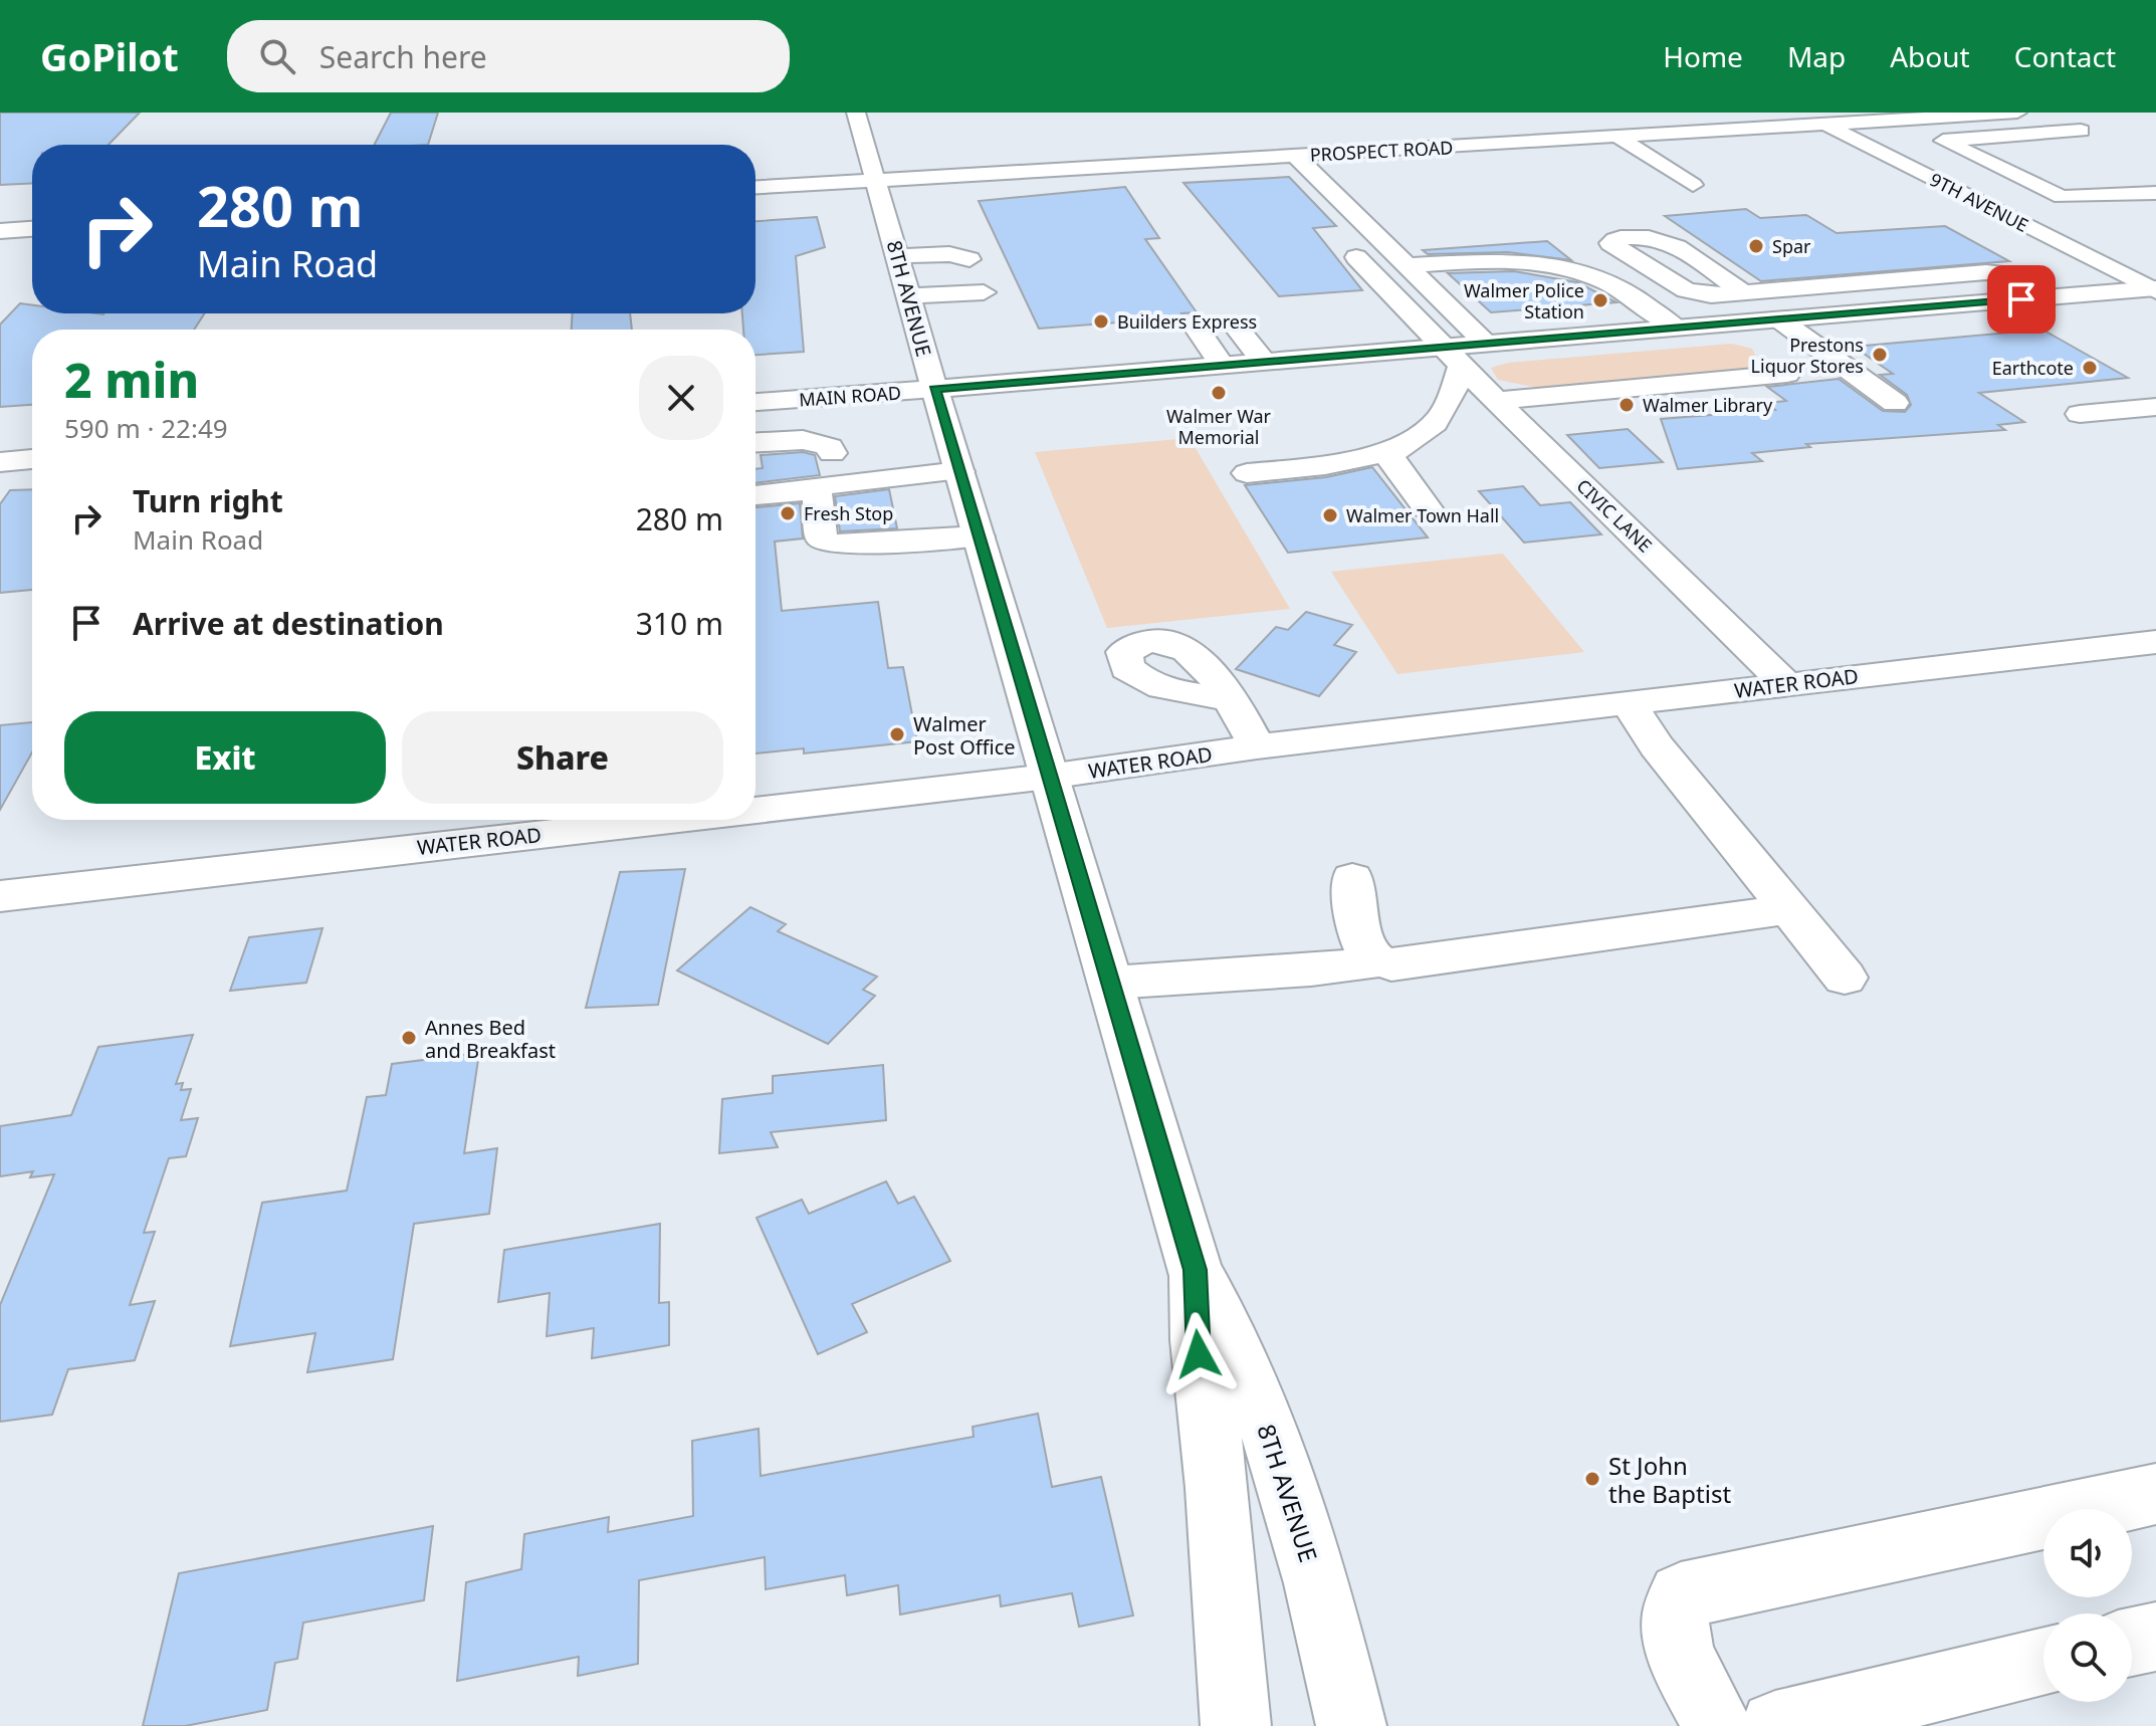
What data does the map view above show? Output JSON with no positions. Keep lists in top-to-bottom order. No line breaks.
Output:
{"streets":{"street":["PROSPECT ROAD","9TH AVENUE","8TH AVENUE","MAIN ROAD","CIVIC LANE","WATER ROAD"]},"crossings":[["PROSPECT ROAD","9TH AVENUE"],["PROSPECT ROAD","8TH AVENUE"],["9TH AVENUE","MAIN ROAD"],["8TH AVENUE","MAIN ROAD"],["8TH AVENUE","WATER ROAD"],["MAIN ROAD","CIVIC LANE"],["CIVIC LANE","WATER ROAD"]],"places":["Spar","Walmer Police Station","Builders Express","Prestons Liquor Stores","Earthcote","Walmer War Memorial","Walmer Library","Fresh Stop","Walmer Town Hall","Walmer Post Office","Annes Bed and Breakfast","St John the Baptist"],"page":{"header":"GoPilot","search":"Search here","nav":["Home","Map","About","Contact"],"turn":["280 m","Main Road"],"heading":["2 min","590 m · 22:49"],"list":[{"name":"Turn right","note":"Main Road","value":"280 m"},{"name":"Arrive at destination","value":"310 m"}],"buttons":["Exit","Share"]}}
